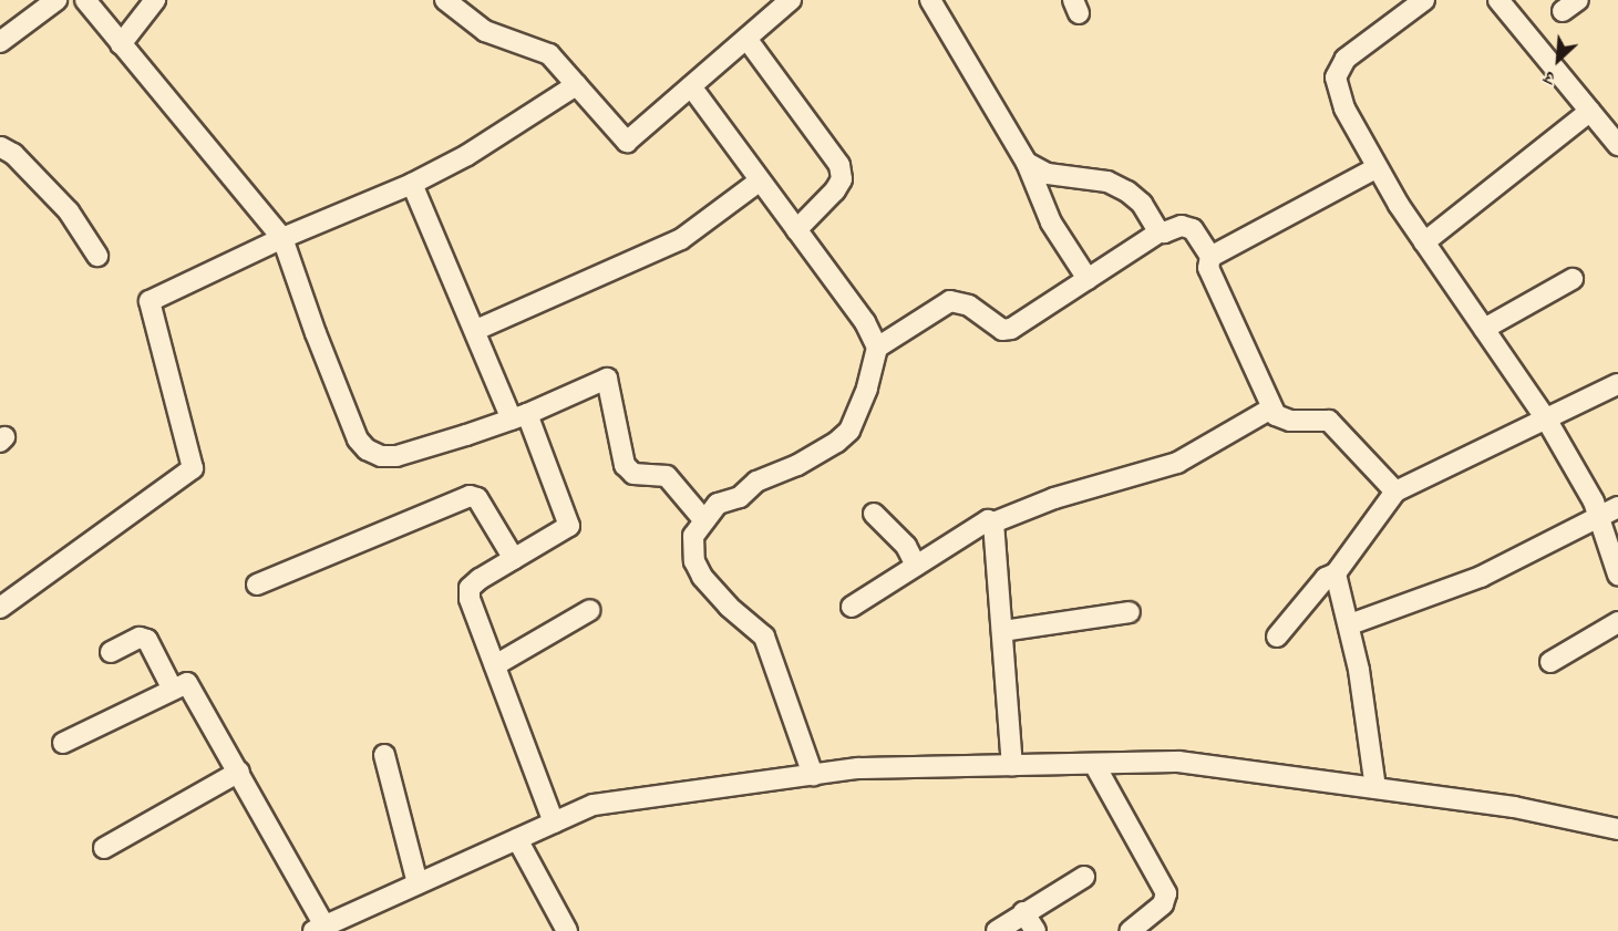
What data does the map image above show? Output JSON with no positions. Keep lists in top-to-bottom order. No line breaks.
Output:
{"north":"bottom left"}
